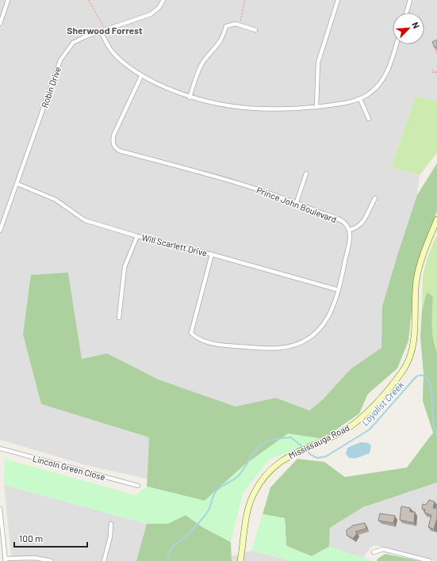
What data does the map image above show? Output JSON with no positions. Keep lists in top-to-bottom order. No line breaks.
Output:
{"streets":{"main road":["Mississauga Road"],"street":["Robin Drive","Prince John Boulevard","Will Scarlett Drive","Lincoln Green Close"]},"crossings":[["Robin Drive","Will Scarlett Drive"]],"districts":["Sherwood Forrest"],"water":["Loyalist Creek"],"scale_bar":"100 m","north":"top right"}
